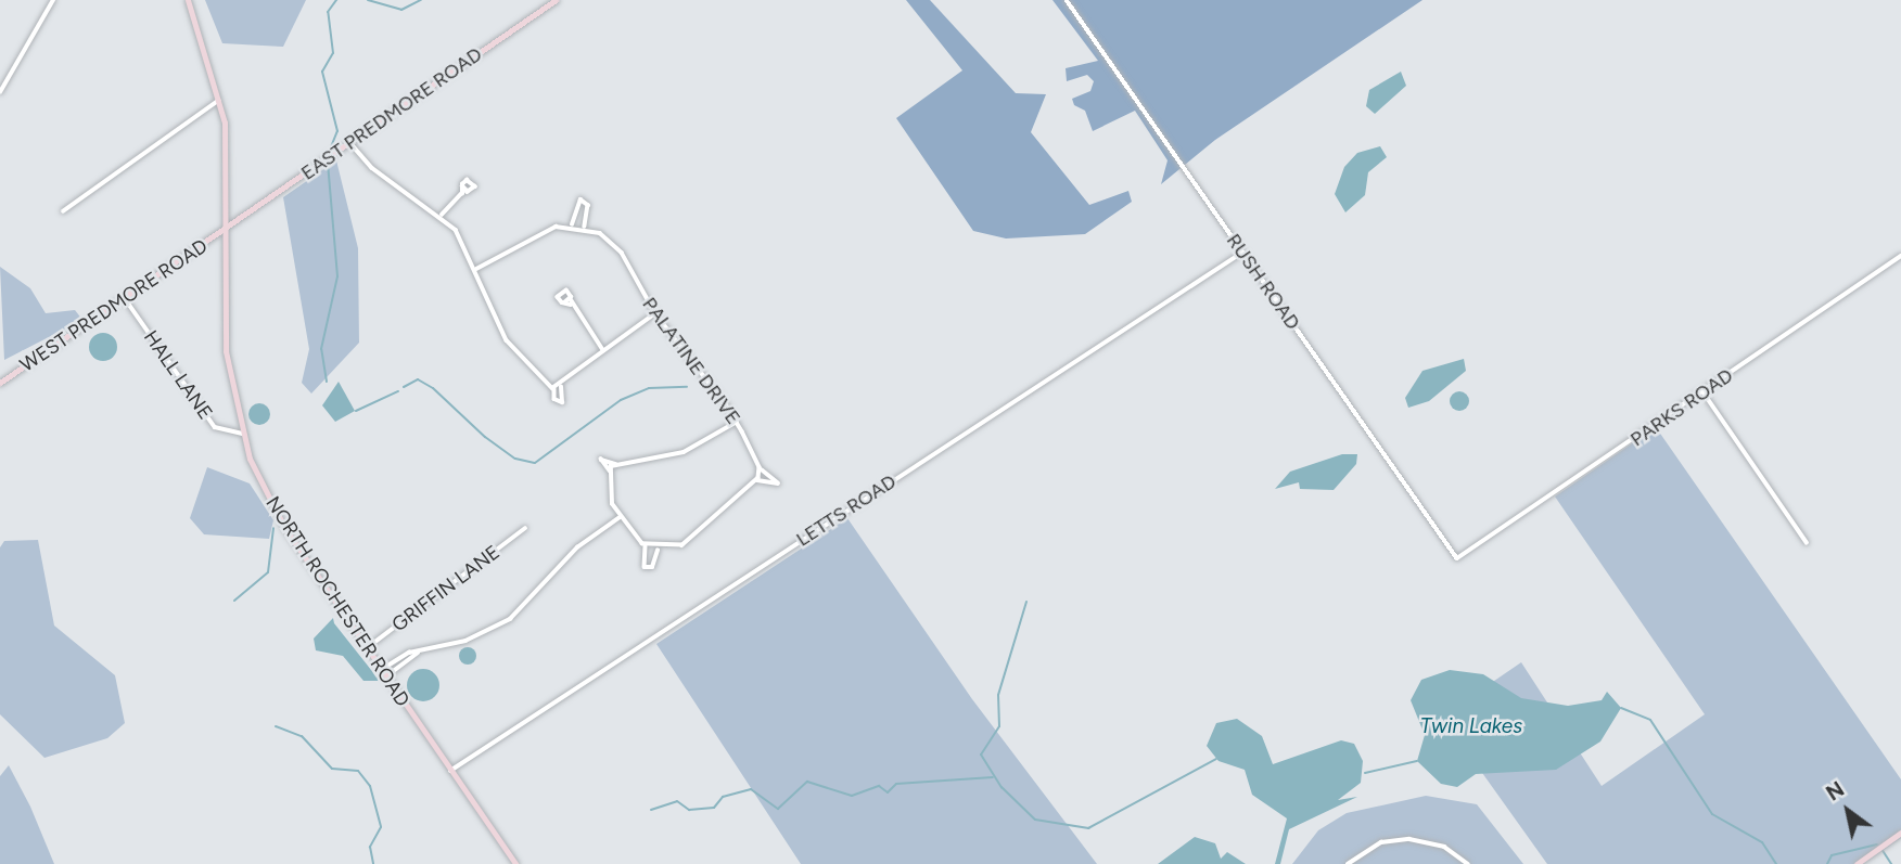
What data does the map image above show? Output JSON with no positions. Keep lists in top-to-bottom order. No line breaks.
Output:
{"streets":{"main road":["EAST PREDMORE ROAD","WEST PREDMORE ROAD","NORTH ROCHESTER ROAD"],"street":["RUSH ROAD","PALATINE DRIVE","HALL LANE","PARKS ROAD","LETTS ROAD","GRIFFIN LANE"]},"crossings":[["EAST PREDMORE ROAD","WEST PREDMORE ROAD"],["EAST PREDMORE ROAD","NORTH ROCHESTER ROAD"],["RUSH ROAD","PARKS ROAD"],["RUSH ROAD","LETTS ROAD"],["WEST PREDMORE ROAD","HALL LANE"],["WEST PREDMORE ROAD","NORTH ROCHESTER ROAD"],["HALL LANE","NORTH ROCHESTER ROAD"],["LETTS ROAD","NORTH ROCHESTER ROAD"],["GRIFFIN LANE","NORTH ROCHESTER ROAD"]],"water":["Twin Lakes"],"north":"top left"}
